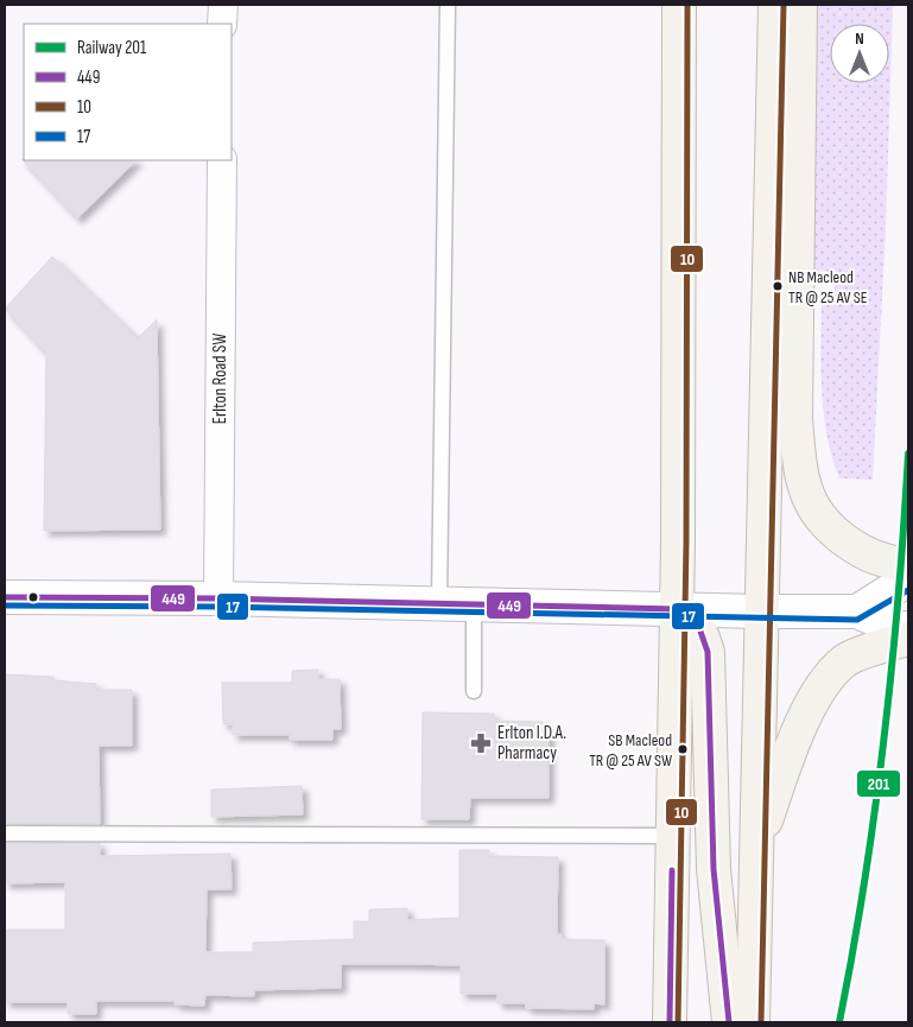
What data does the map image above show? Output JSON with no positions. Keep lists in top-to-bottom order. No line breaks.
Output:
{"streets":{"street":["Erlton Road SW"]},"places":{"other":["NB Macleod TR @ 25 AV SE","SB Macleod TR @ 25 AV SW"],"pharmacy":["Erlton I.D.A. Pharmacy"]},"lines":["transit line 10","rail line 201","transit line 17","transit line 449"],"legend":["Railway 201","449","10","17"],"north":"top"}
